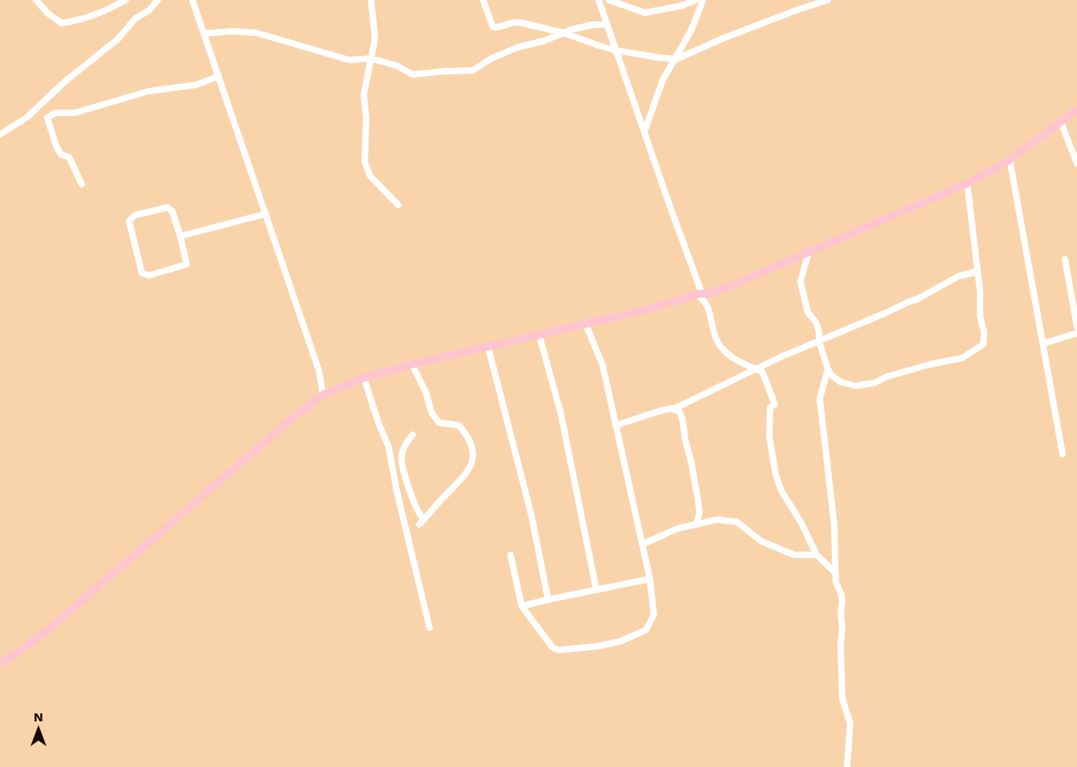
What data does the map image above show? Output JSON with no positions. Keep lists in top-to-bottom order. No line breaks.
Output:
{"north":"top"}
